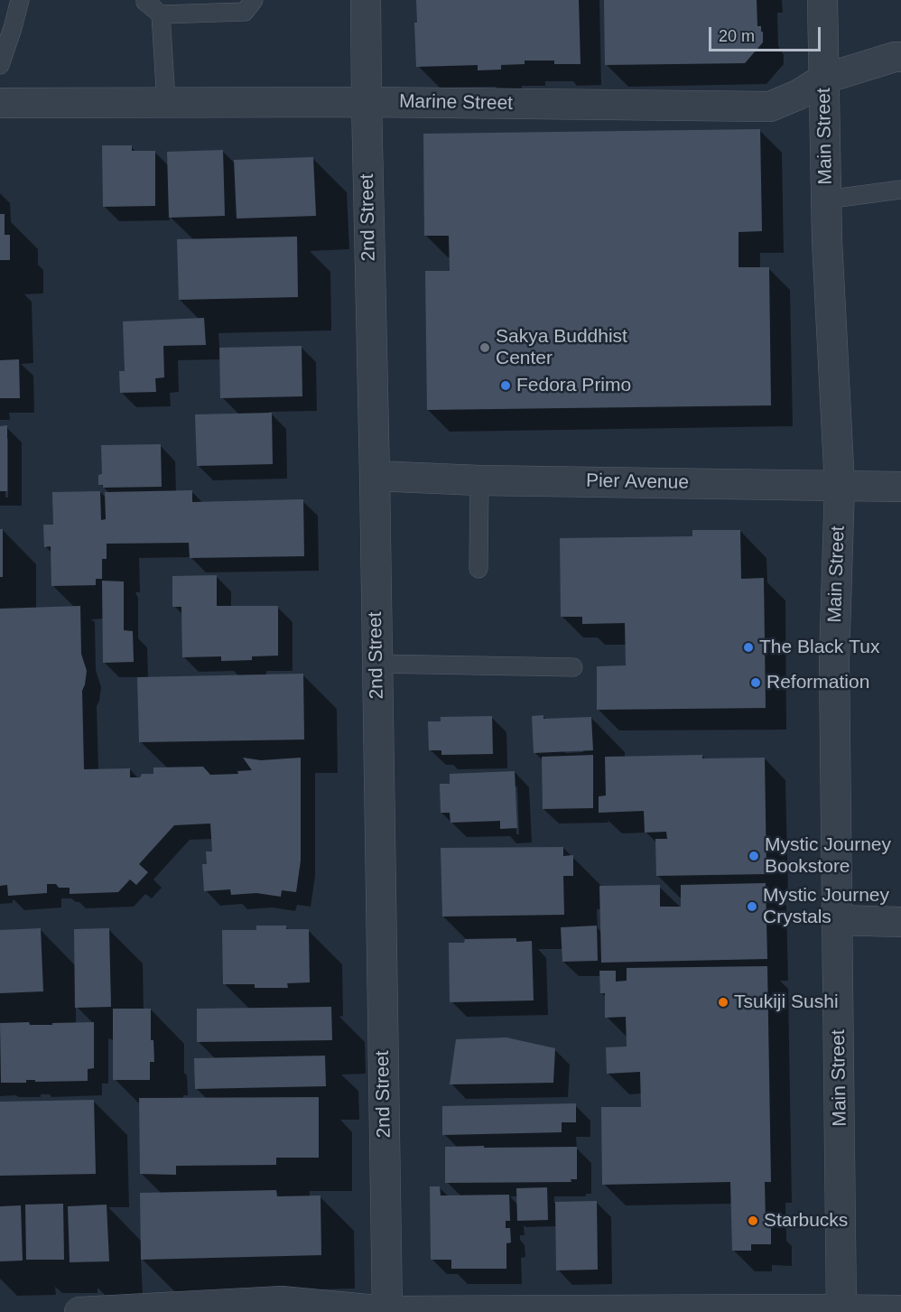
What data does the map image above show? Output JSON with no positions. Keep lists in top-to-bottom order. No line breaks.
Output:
{"streets":{"street":["Marine Street","Main Street","2nd Street","Pier Avenue"]},"crossings":[["Marine Street","Main Street"],["Marine Street","2nd Street"],["Main Street","Pier Avenue"],["2nd Street","Pier Avenue"]],"places":["Sakya Buddhist Center","Fedora Primo","The Black Tux","Reformation","Mystic Journey Bookstore","Mystic Journey Crystals","Tsukiji Sushi","Starbucks"],"scale_bar":"20 m"}
